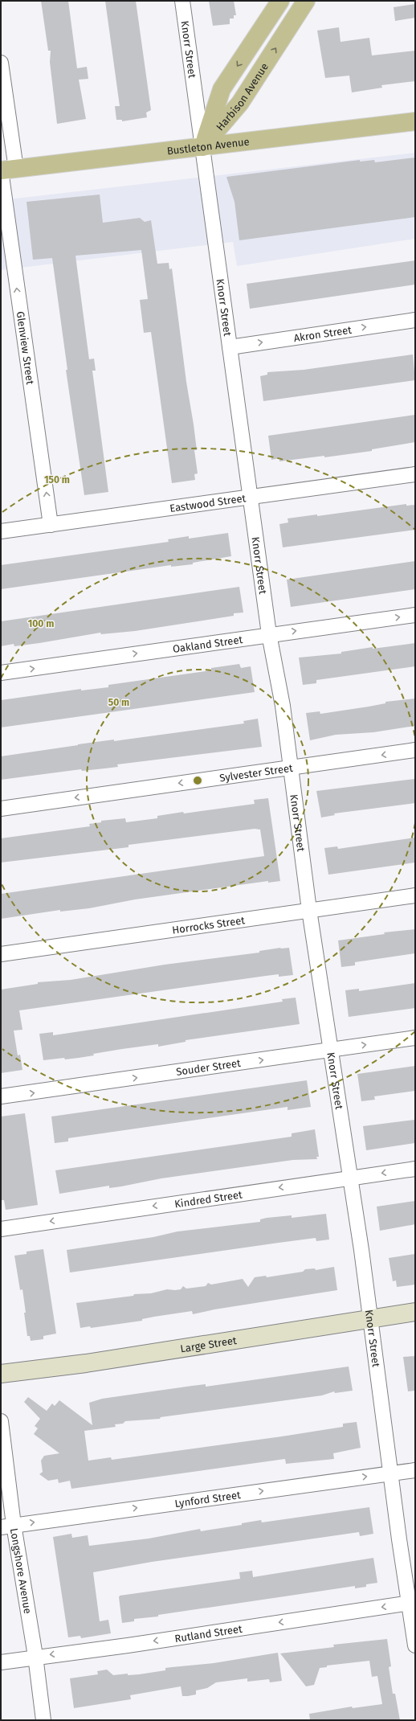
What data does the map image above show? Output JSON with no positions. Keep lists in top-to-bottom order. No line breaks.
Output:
{"streets":{"main road":["Harbison Avenue","Bustleton Avenue"],"street":["Knorr Street","Akron Street","Glenview Street","Eastwood Street","Oakland Street","Sylvester Street","Horrocks Street","Souder Street","Kindred Street","Large Street","Lynford Street","Longshore Avenue","Rutland Street"]},"crossings":[["Knorr Street","Harbison Avenue"],["Knorr Street","Bustleton Avenue"],["Knorr Street","Akron Street"],["Knorr Street","Eastwood Street"],["Knorr Street","Oakland Street"],["Knorr Street","Sylvester Street"],["Knorr Street","Horrocks Street"],["Knorr Street","Souder Street"],["Knorr Street","Kindred Street"],["Knorr Street","Large Street"],["Knorr Street","Lynford Street"],["Knorr Street","Rutland Street"],["Harbison Avenue","Bustleton Avenue"],["Bustleton Avenue","Glenview Street"],["Glenview Street","Eastwood Street"],["Lynford Street","Longshore Avenue"],["Longshore Avenue","Rutland Street"]],"one_way":["Akron Street","Glenview Street","Oakland Street","Sylvester Street","Souder Street","Kindred Street","Lynford Street","Rutland Street"],"rings":["150 m","100 m","50 m"]}
